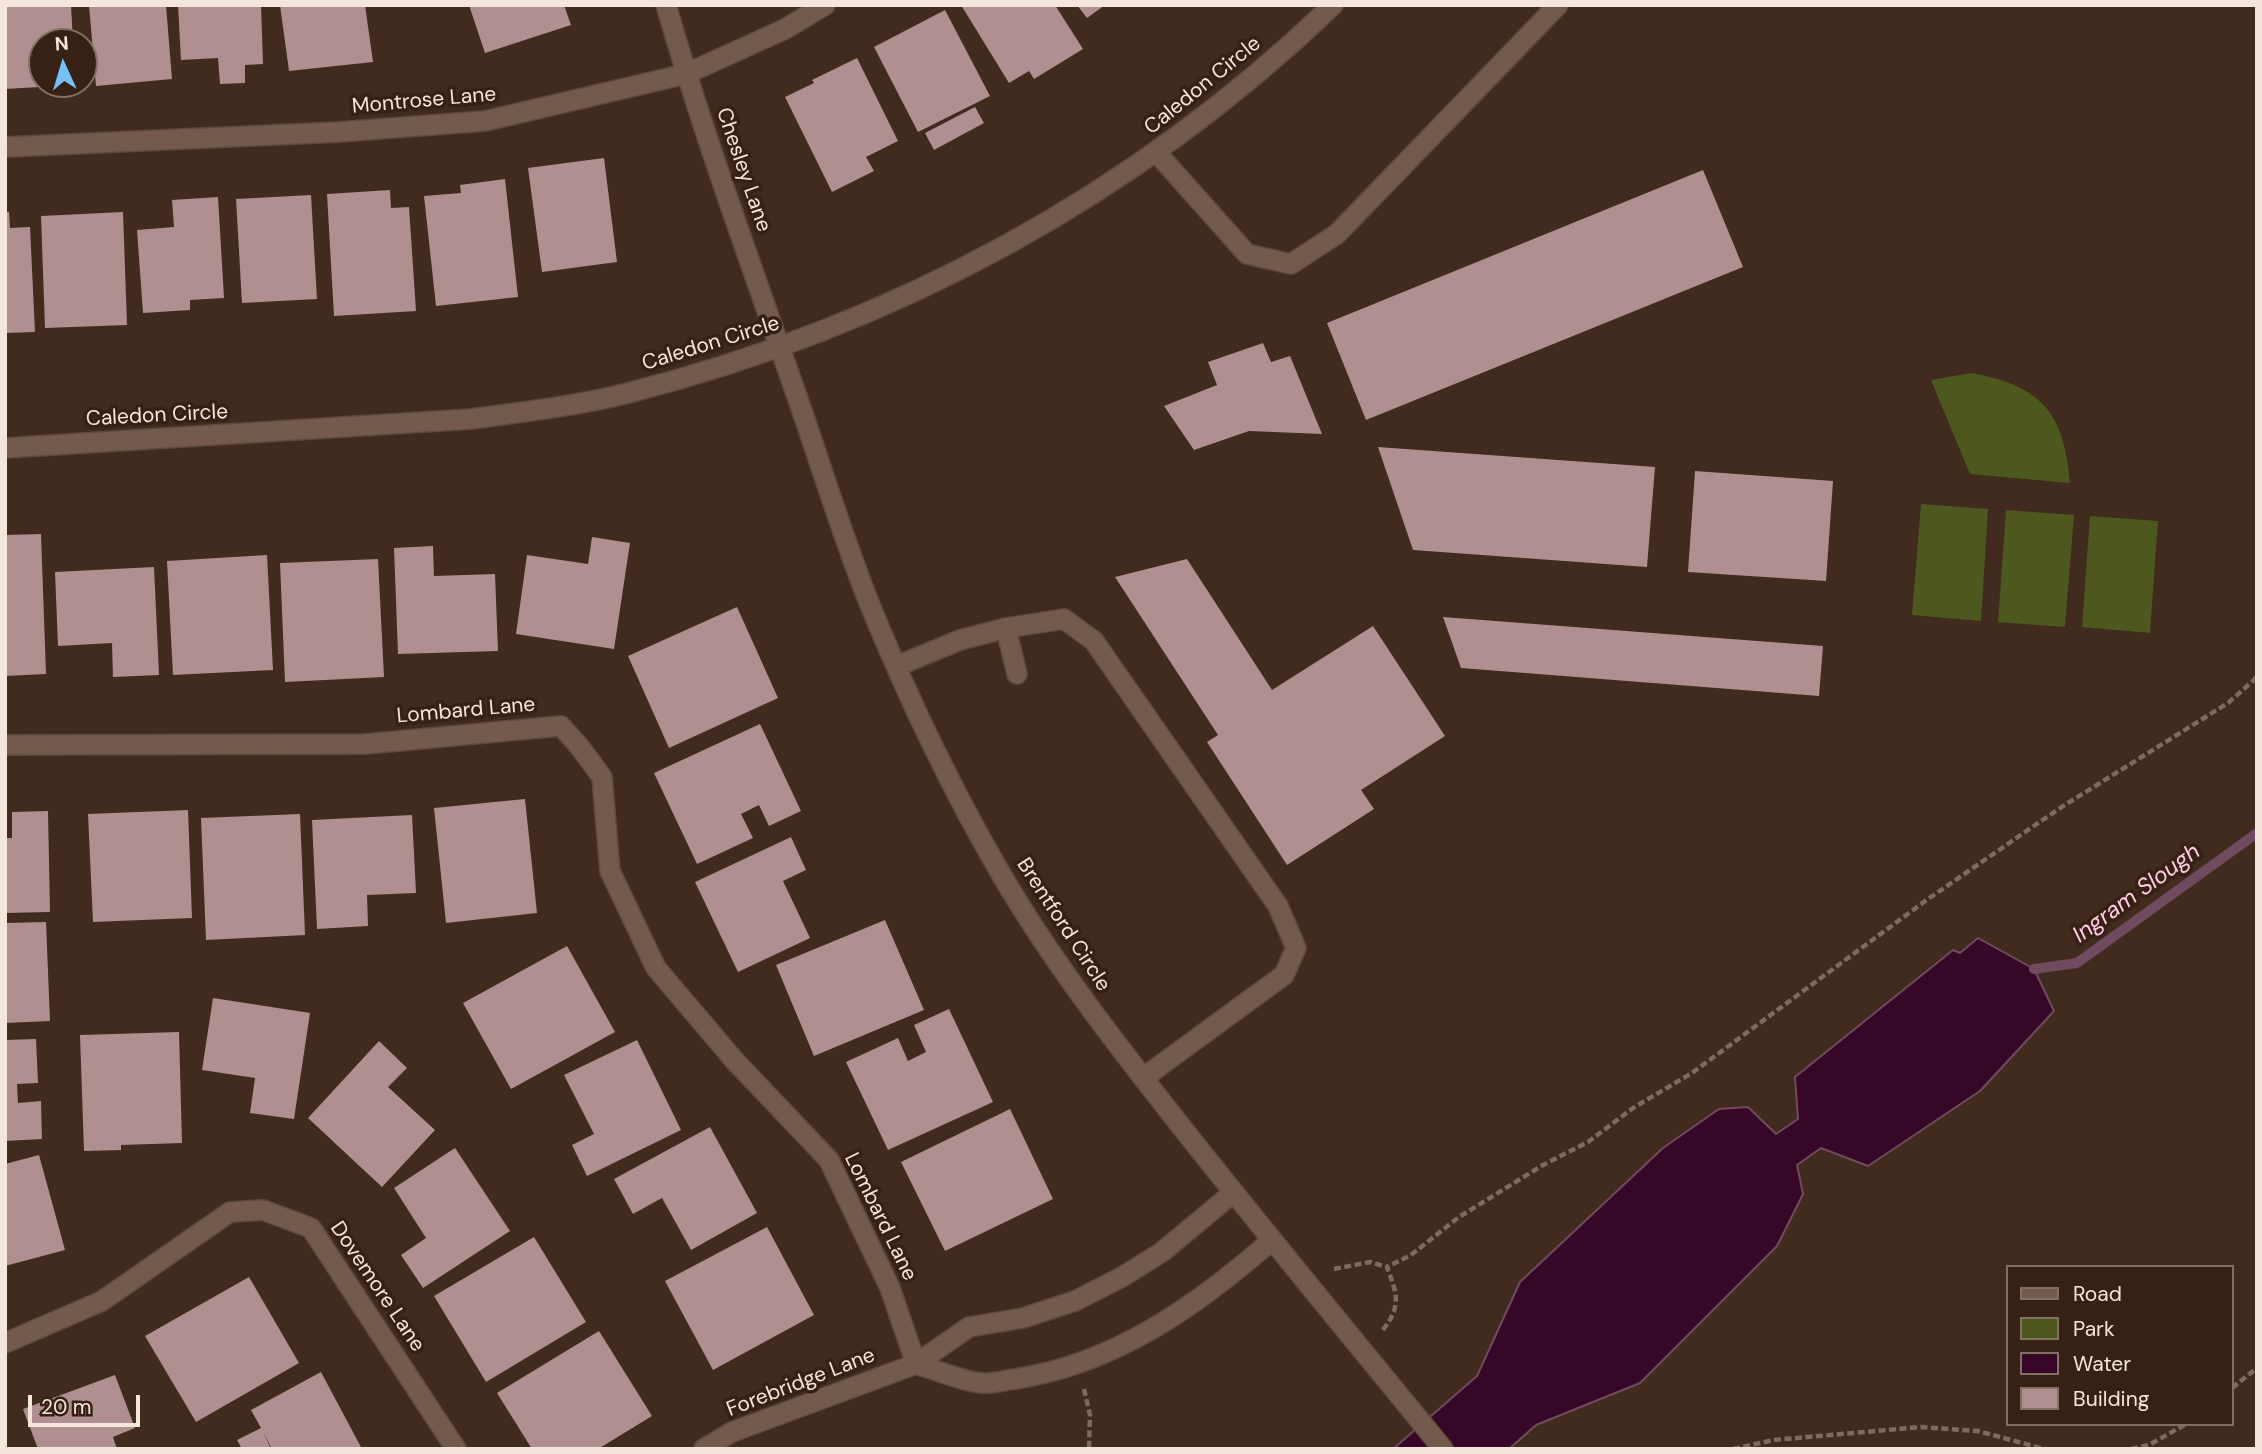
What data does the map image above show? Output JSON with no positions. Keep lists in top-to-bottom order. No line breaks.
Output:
{"streets":{"street":["Caledon Circle","Montrose Lane","Chesley Lane","Lombard Lane","Brentford Circle","Dovemore Lane","Forebridge Lane"]},"crossings":[["Caledon Circle","Chesley Lane"],["Caledon Circle","Brentford Circle"],["Montrose Lane","Chesley Lane"],["Chesley Lane","Brentford Circle"],["Lombard Lane","Forebridge Lane"],["Brentford Circle","Forebridge Lane"]],"water":["Ingram Slough"],"legend":["Road","Park","Water","Building"],"scale_bar":"20 m","north":"top"}
